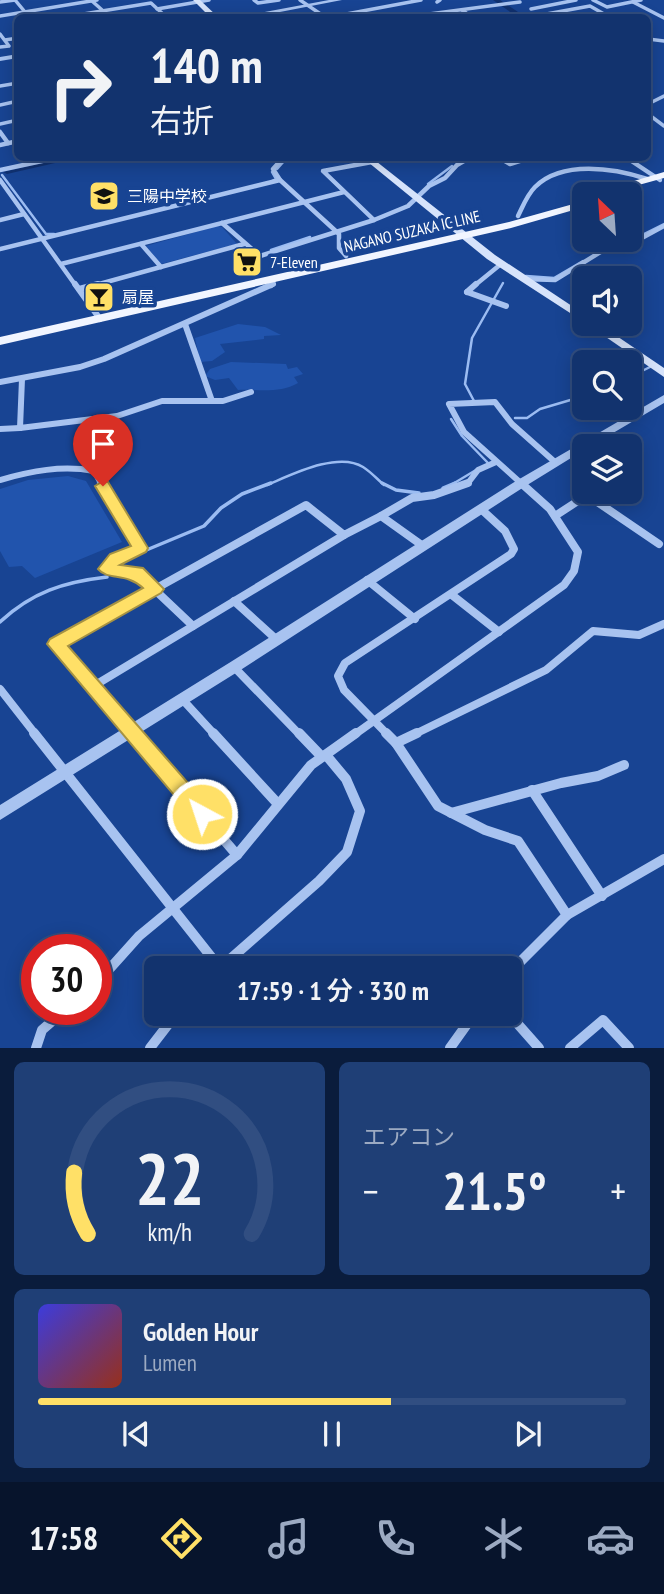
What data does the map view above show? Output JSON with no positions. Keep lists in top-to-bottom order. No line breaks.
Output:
{"streets":{"main road":["NAGANO SUZAKA IC LINE"]},"places":{"school or university":["三陽中学校"],"supermarket":["7-Eleven"],"bar":["扇屋"]},"north":"top left","page":{"turn":["140 m","右折"],"limit":"30","trip":"17:59 · 1 分 · 330 m","tile":"エアコン","heat":["−","21.5°","+"],"song":["Golden Hour","Lumen"],"tabs":"17:58","gauge":["22","km/h"]}}
